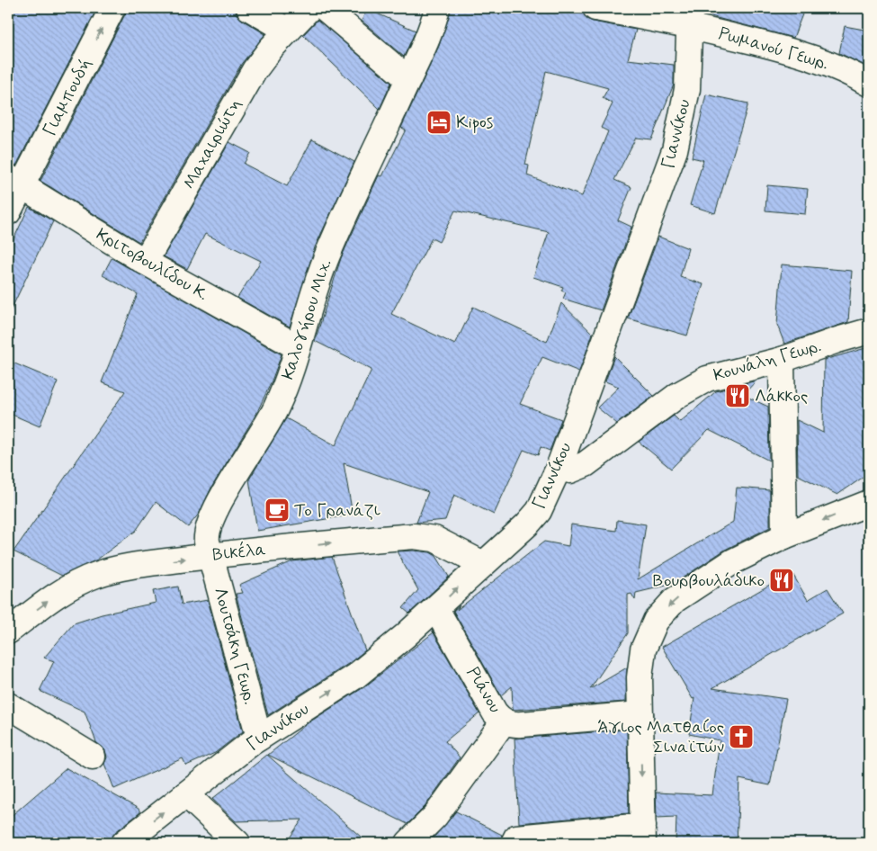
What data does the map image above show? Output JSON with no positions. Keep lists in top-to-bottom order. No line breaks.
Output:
{"streets":{"street":["Ρωμανού Γεωρ.","Γιαμπουδή","Γιαννίκου","Μαχαιριώτη","Κριτοβουλίδου Κ.","Καλογήρου Μιχ.","Κουνάλη Γεωρ.","Βικέλα","Λουτσάκη Γεωρ.","Ριάνου"]},"crossings":[["Ρωμανού Γεωρ.","Γιαννίκου"],["Γιαμπουδή","Κριτοβουλίδου Κ."],["Γιαννίκου","Κουνάλη Γεωρ."],["Γιαννίκου","Βικέλα"],["Γιαννίκου","Λουτσάκη Γεωρ."],["Γιαννίκου","Ριάνου"],["Μαχαιριώτη","Κριτοβουλίδου Κ."],["Κριτοβουλίδου Κ.","Καλογήρου Μιχ."],["Καλογήρου Μιχ.","Βικέλα"],["Καλογήρου Μιχ.","Λουτσάκη Γεωρ."],["Βικέλα","Λουτσάκη Γεωρ."]],"one_way":["Γιαμπουδή","Βικέλα"],"places":{"hotel":["Kipos"],"restaurant":["Λάκκος","Βουρβουλάδικο"],"cafe":["Το Γρανάζι"],"church":["Άγιος Ματθαίος Σιναϊτών"]}}
